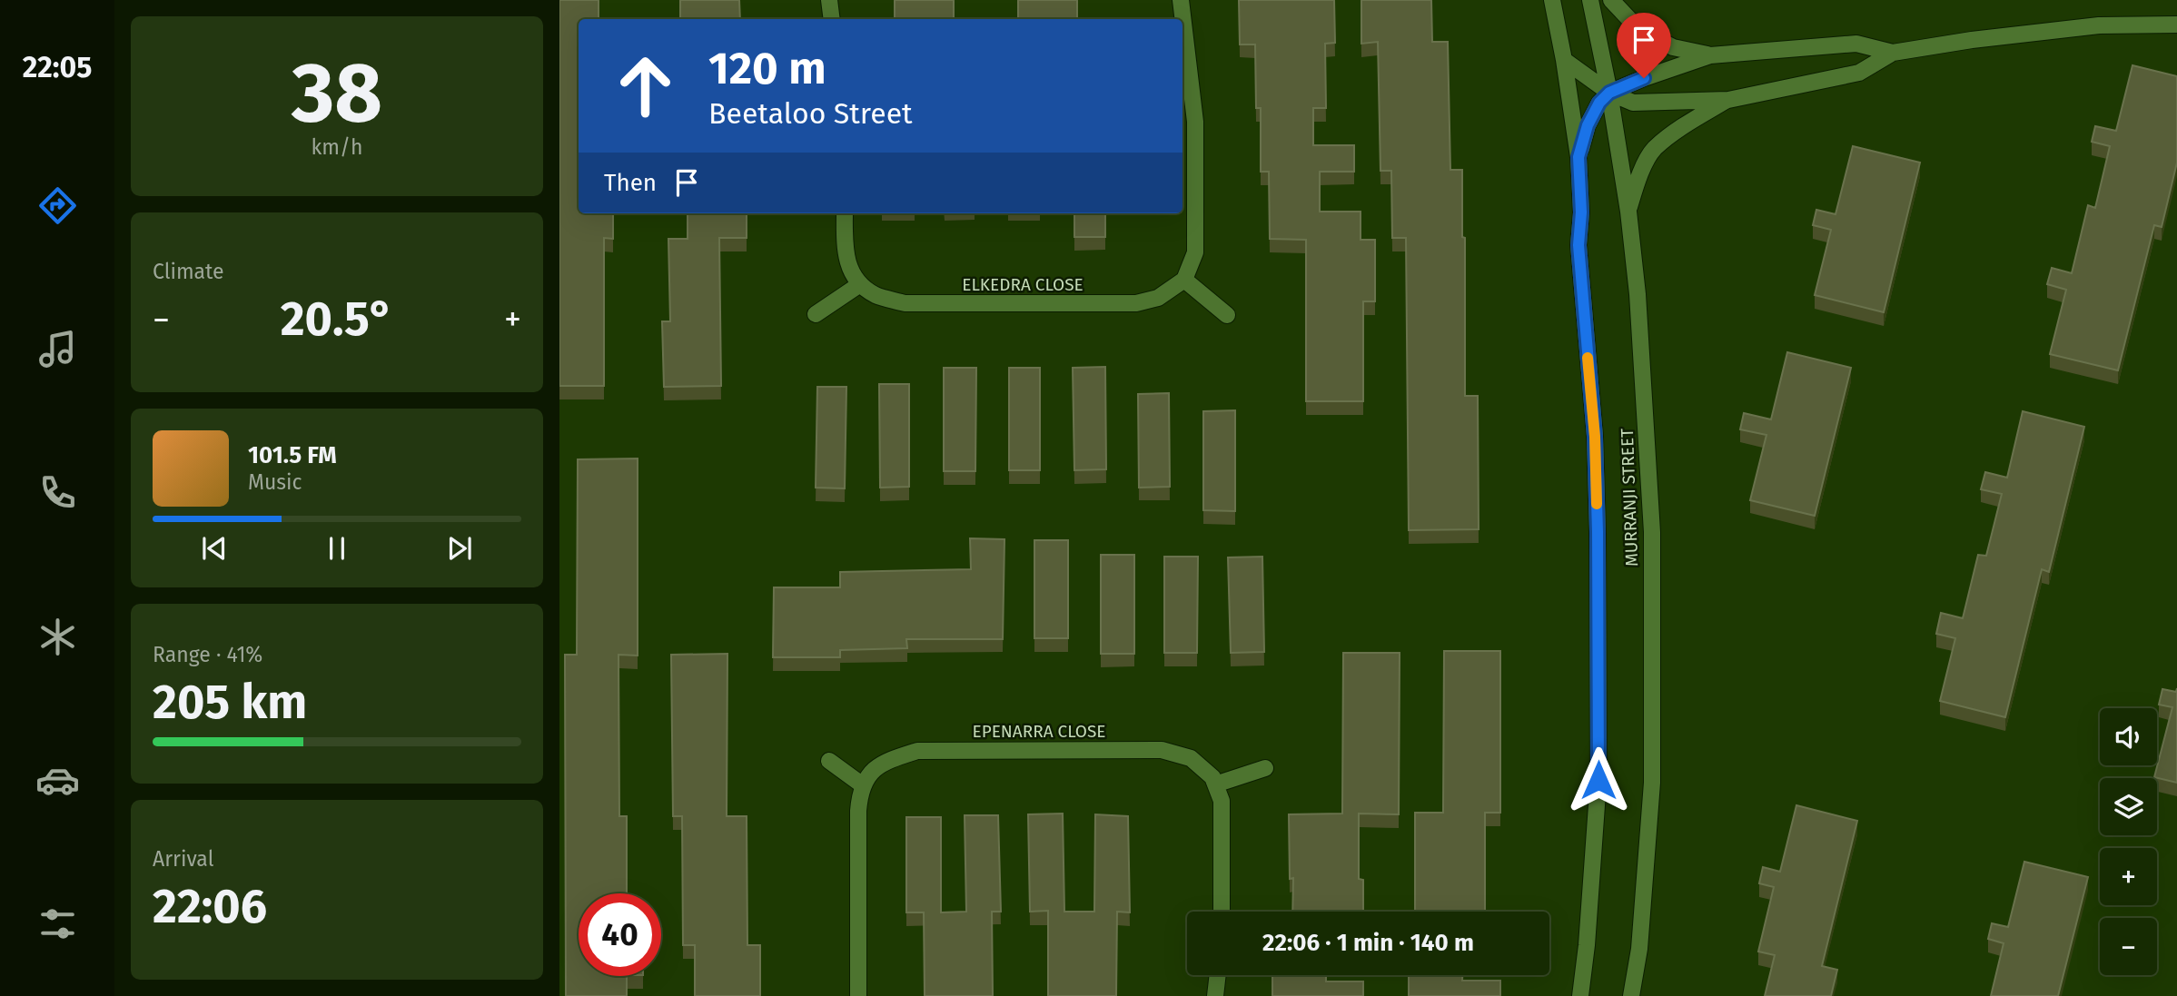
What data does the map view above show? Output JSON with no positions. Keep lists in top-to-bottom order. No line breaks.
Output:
{"streets":{"street":["ELKEDRA CLOSE","MURRANJI STREET","EPENARRA CLOSE"]},"page":{"tabs":"22:05","tile":[["38","km/h"],"Climate",["Range · 41%","205 km"],["Arrival","22:06"]],"turn":["120 m","Beetaloo Street"],"then":"Then","heat":["−","20.5°","+"],"song":["101.5 FM","Music"],"map_buttons":["+","−"],"limit":"40","trip":"22:06 · 1 min · 140 m"}}
